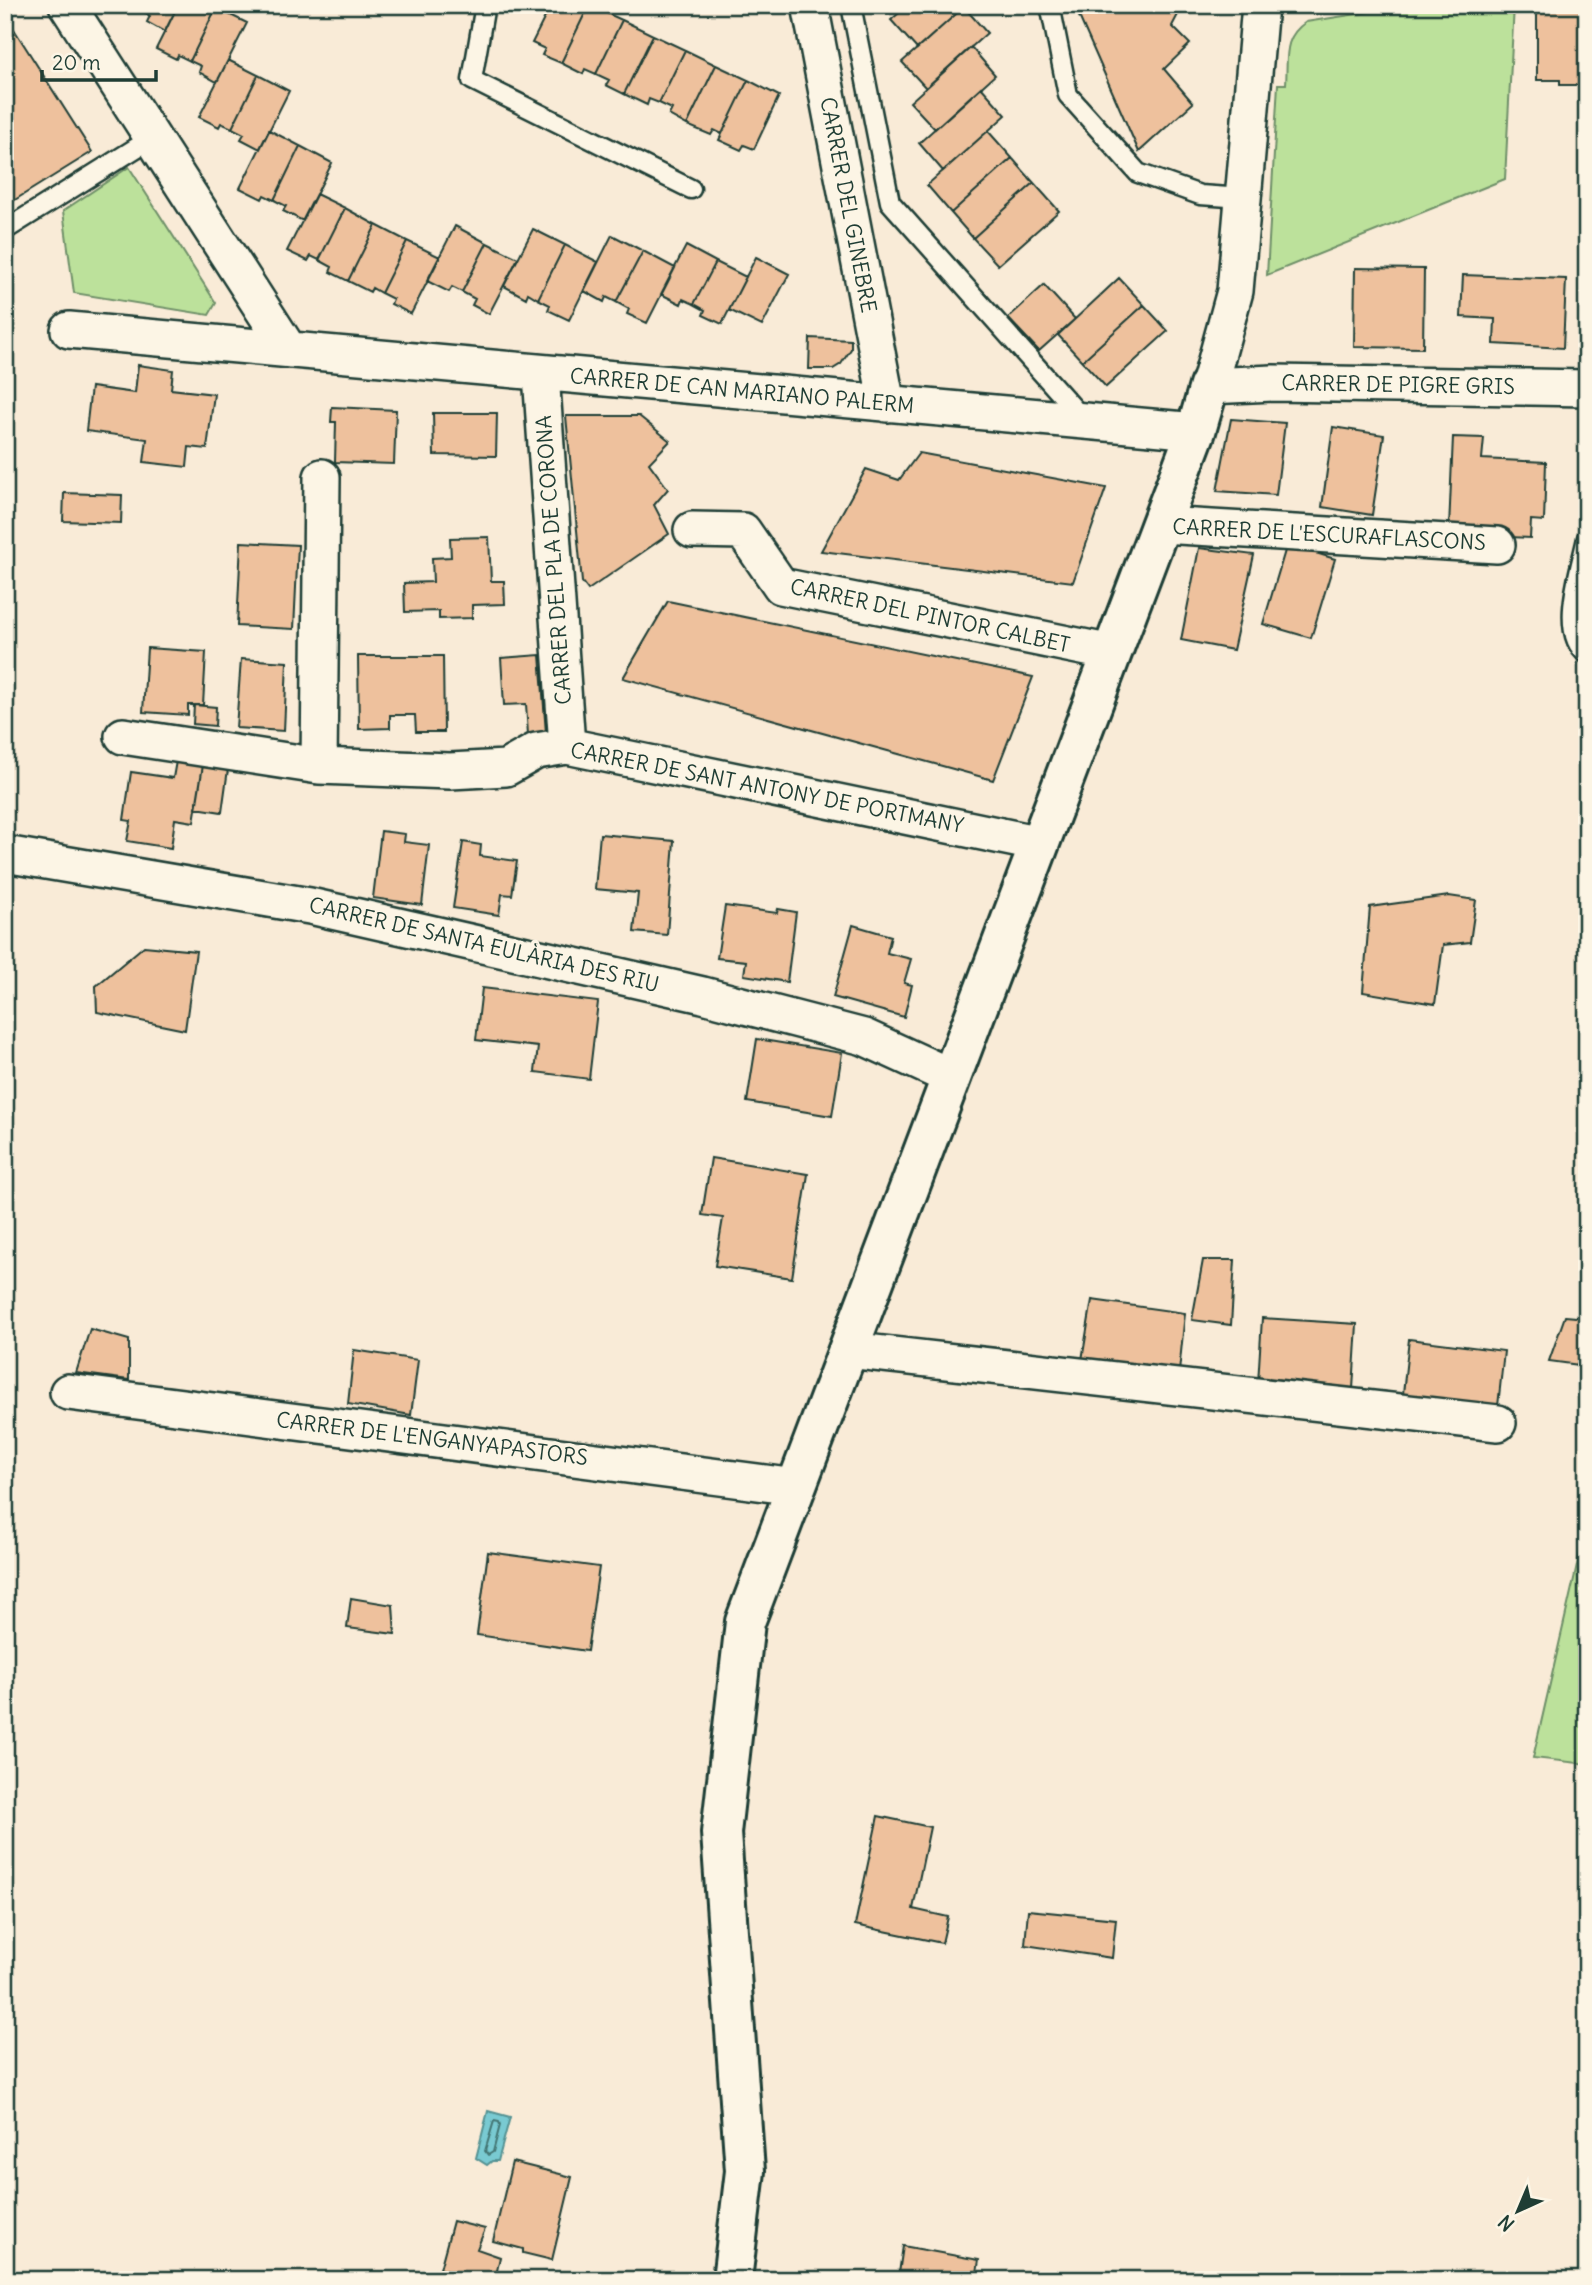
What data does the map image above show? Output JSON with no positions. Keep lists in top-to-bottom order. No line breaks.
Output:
{"streets":{"street":["CARRER DEL GINEBRE","CARRER DE PIGRE GRIS","CARRER DE CAN MARIANO PALERM","CARRER DE L'ESCURAFLASCONS","CARRER DEL PLA DE CORONA","CARRER DEL PINTOR CALBET","CARRER DE SANT ANTONY DE PORTMANY","CARRER DE SANTA EULÀRIA DES RIU","CARRER DE L'ENGANYAPASTORS"]},"crossings":[["CARRER DEL GINEBRE","CARRER DE CAN MARIANO PALERM"],["CARRER DE CAN MARIANO PALERM","CARRER DEL PLA DE CORONA"],["CARRER DEL PLA DE CORONA","CARRER DE SANT ANTONY DE PORTMANY"]],"scale_bar":"20 m","north":"bottom left"}
